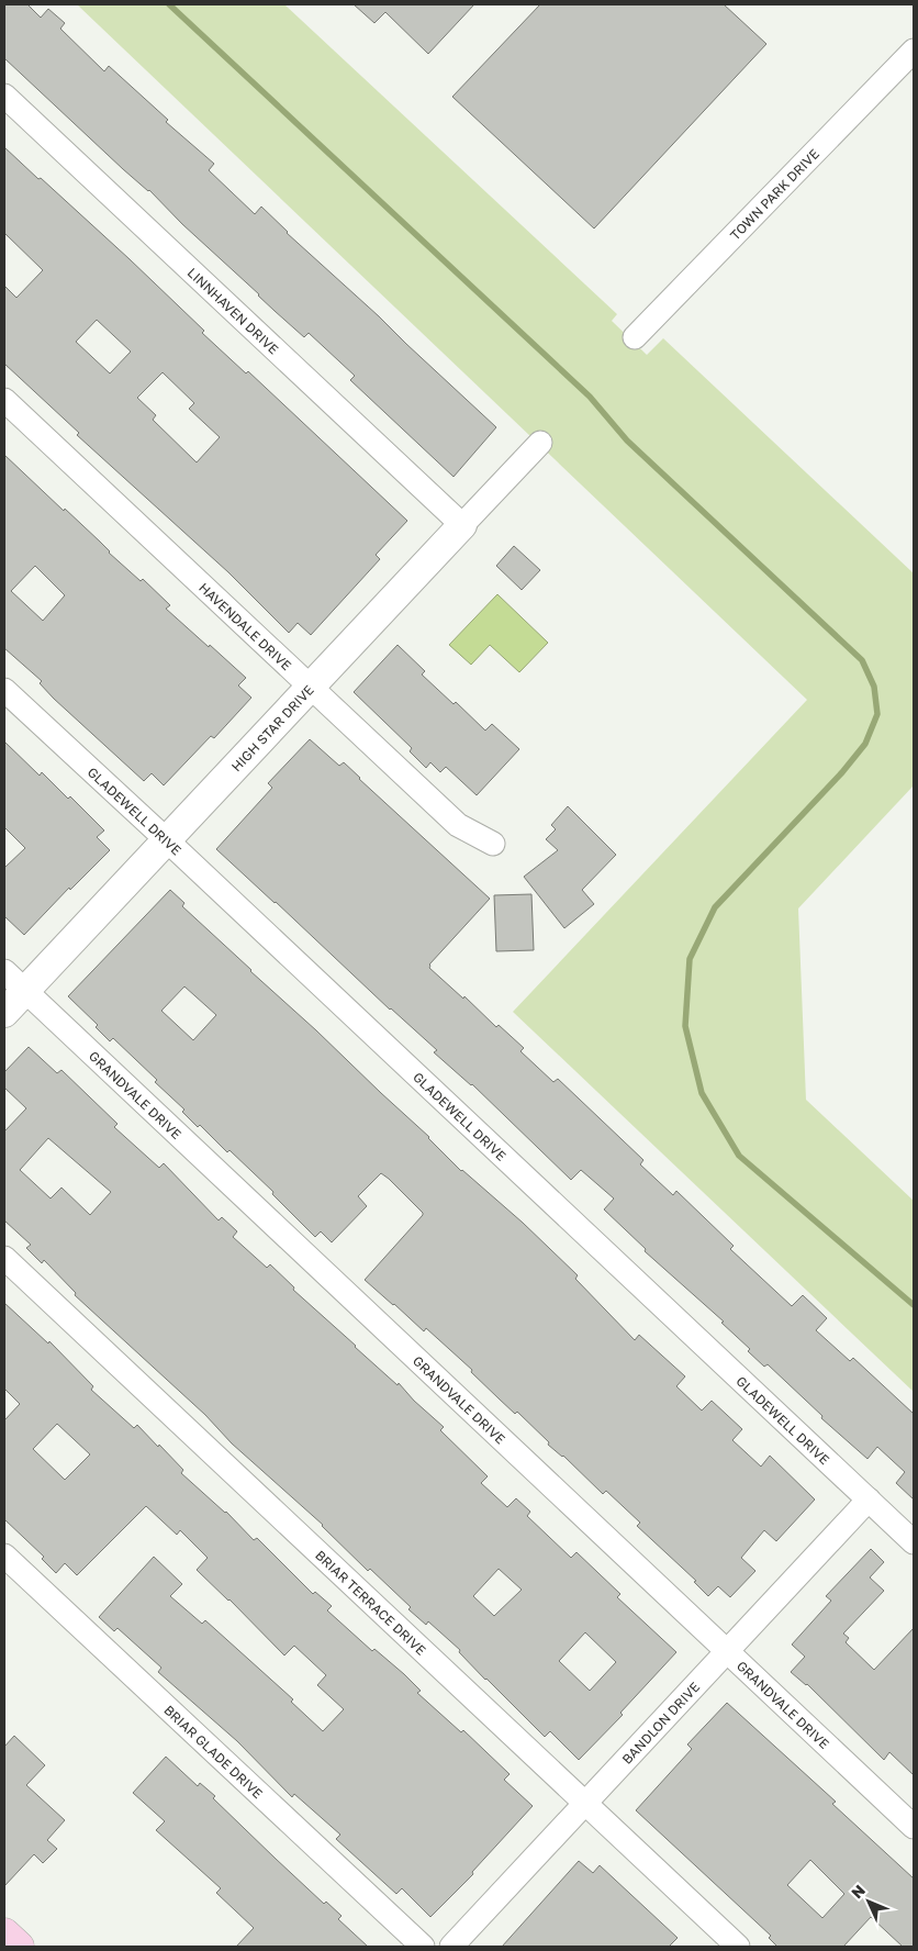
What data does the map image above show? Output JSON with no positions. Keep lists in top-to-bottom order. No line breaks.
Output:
{"streets":{"street":["TOWN PARK DRIVE","LINNHAVEN DRIVE","HAVENDALE DRIVE","HIGH STAR DRIVE","GLADEWELL DRIVE","GRANDVALE DRIVE","BRIAR TERRACE DRIVE","BANDLON DRIVE","BRIAR GLADE DRIVE"]},"crossings":[["LINNHAVEN DRIVE","HIGH STAR DRIVE"],["HAVENDALE DRIVE","HIGH STAR DRIVE"],["HIGH STAR DRIVE","GLADEWELL DRIVE"],["HIGH STAR DRIVE","GRANDVALE DRIVE"],["GLADEWELL DRIVE","BANDLON DRIVE"],["GRANDVALE DRIVE","BANDLON DRIVE"],["BRIAR TERRACE DRIVE","BANDLON DRIVE"]],"north":"top left"}
